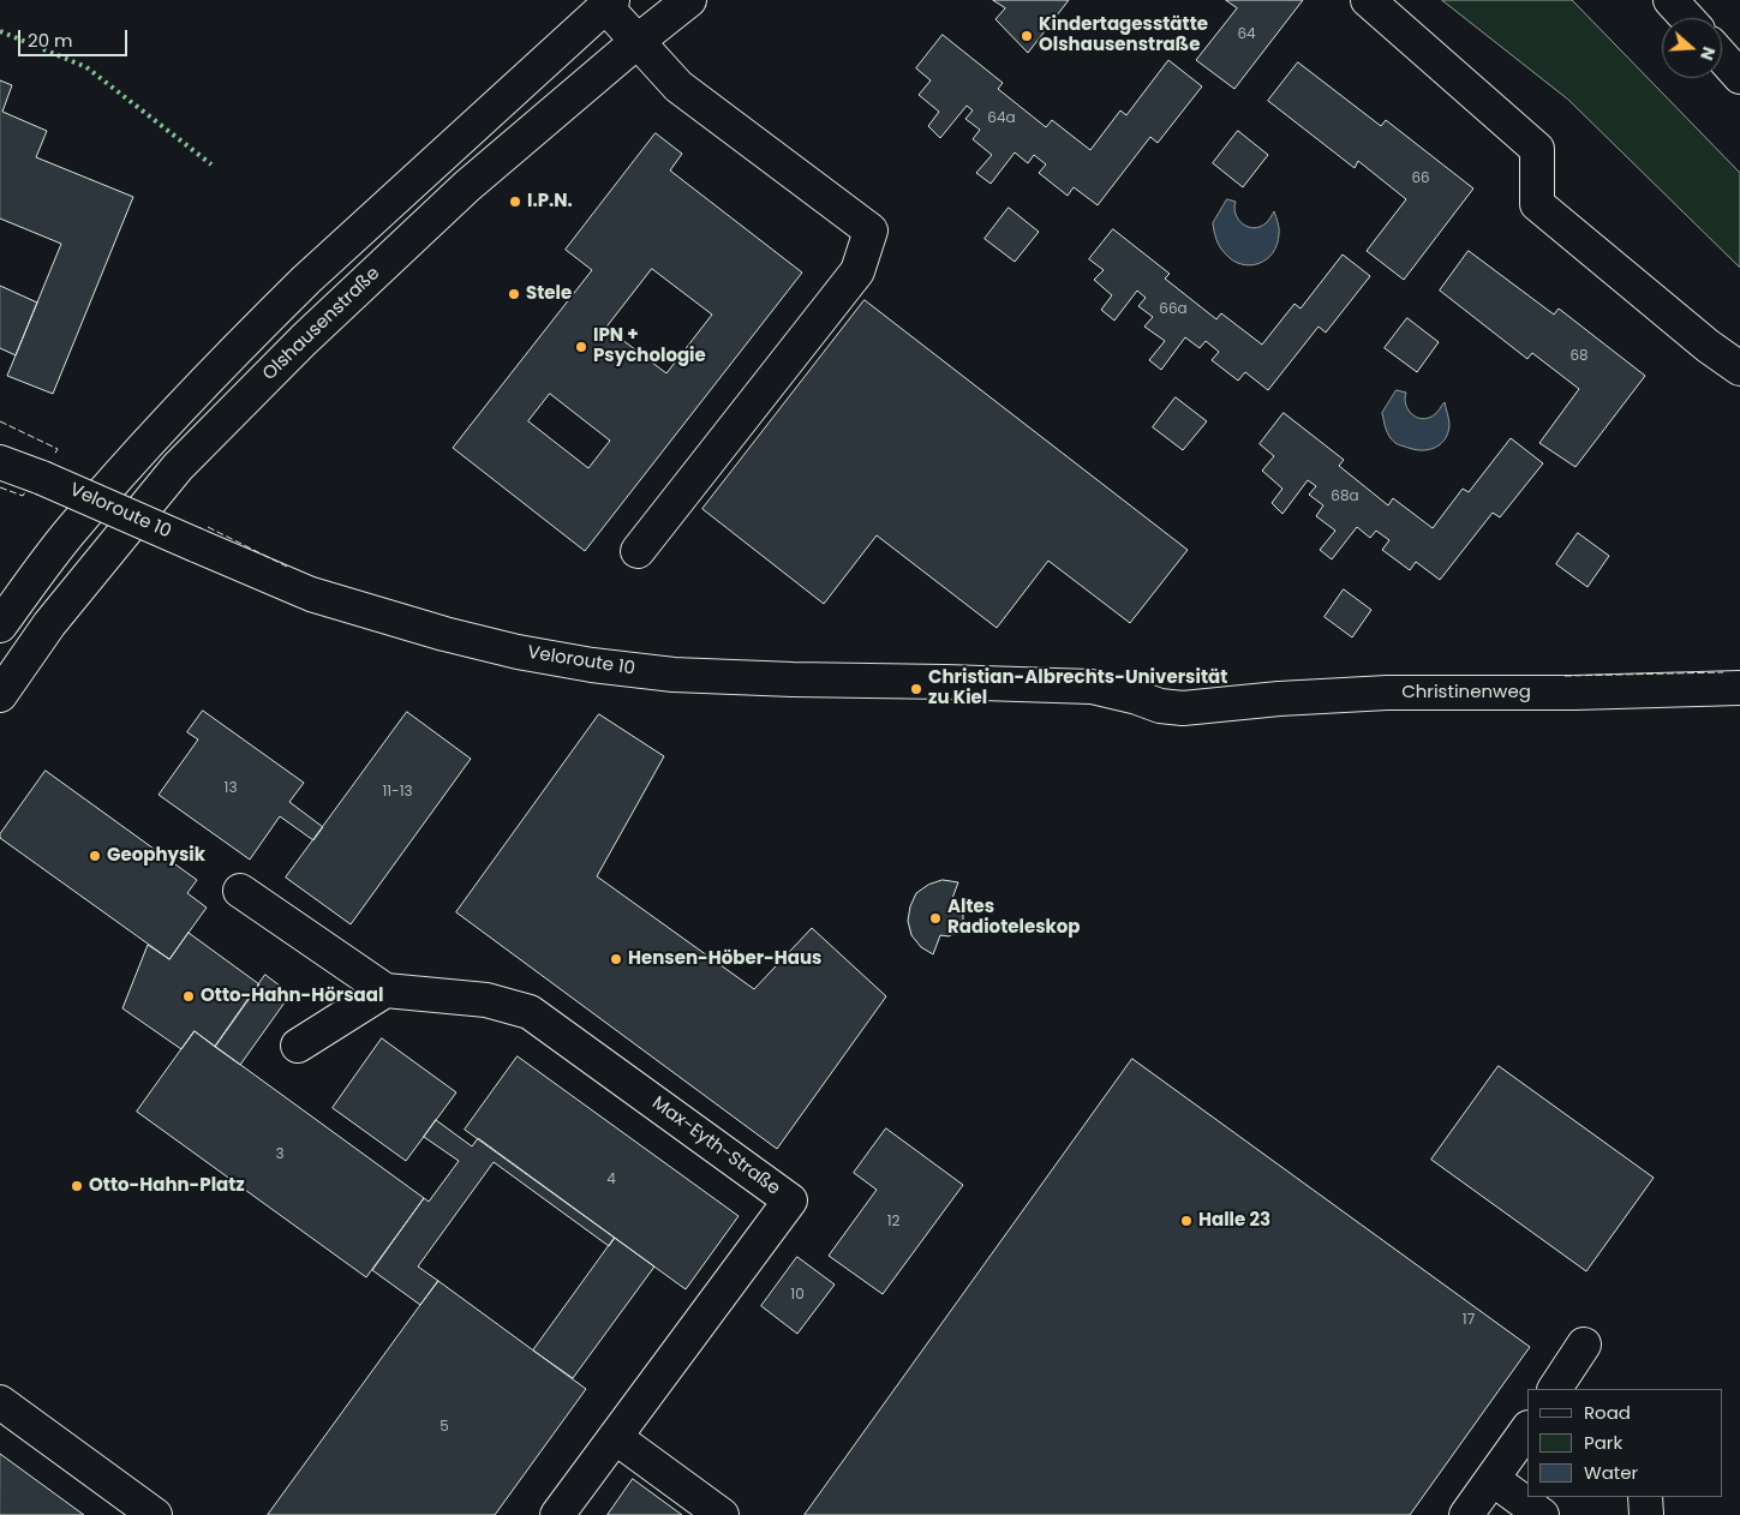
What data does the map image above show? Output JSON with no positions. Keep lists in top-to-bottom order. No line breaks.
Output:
{"streets":{"main road":["Olshausenstraße","Veloroute 10","Christinenweg","Max-Eyth-Straße"]},"crossings":[["Veloroute 10","Christinenweg"]],"places":["Kindertagesstätte Olshausenstraße","I.P.N.","Stele","IPN + Psychologie","Christian-Albrechts-Universität zu Kiel","Geophysik","Altes Radioteleskop","Hensen-Höber-Haus","Otto-Hahn-Hörsaal","Otto-Hahn-Platz","Halle 23"],"house_numbers":["64","64a","66","66a","68","68a","13","11-13","3","4","12","10","17","5"],"legend":["Road","Park","Water"],"scale_bar":"20 m","north":"right"}
